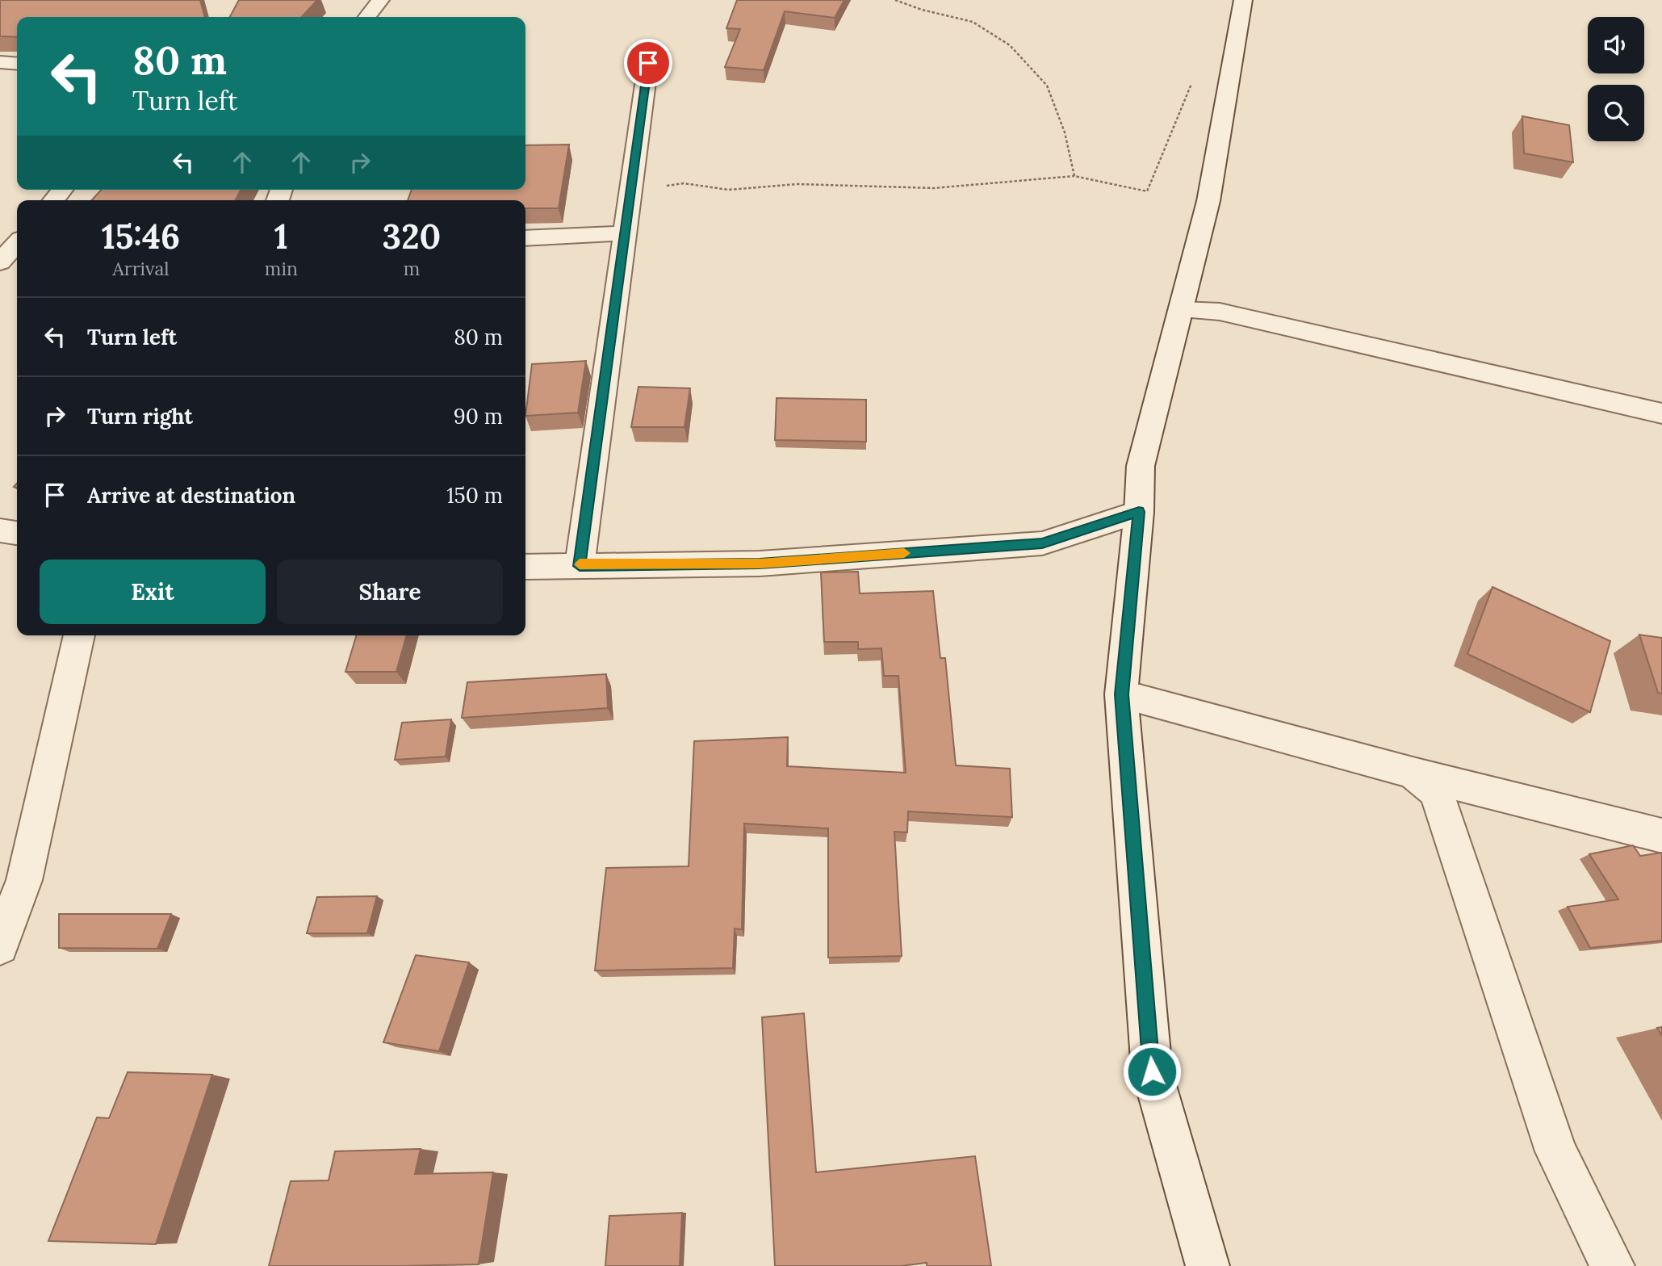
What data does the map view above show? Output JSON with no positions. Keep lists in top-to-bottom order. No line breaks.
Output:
{"page":{"turn":["80 m","Turn left"],"eta":["15:46","Arrival","1","min","320","m"],"list":[{"name":"Turn left","value":"80 m"},{"name":"Turn right","value":"90 m"},{"name":"Arrive at destination","value":"150 m"}],"buttons":["Exit","Share"]}}
